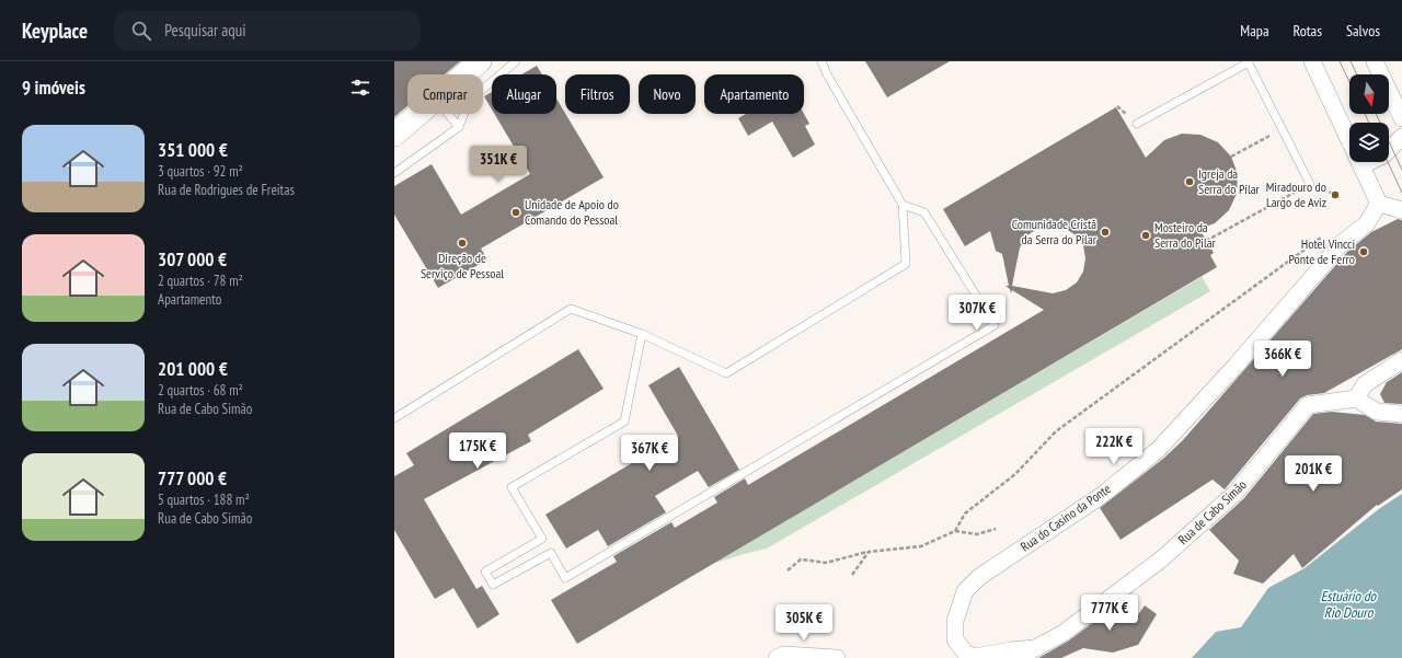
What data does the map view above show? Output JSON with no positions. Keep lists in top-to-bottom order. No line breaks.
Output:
{"streets":{"street":["Rua de Cabo Simão","Rua do Casino da Ponte"]},"crossings":[["Rua de Cabo Simão","Rua do Casino da Ponte"]],"water":["Estuário do Rio Douro"],"places":["Igreja da Serra do Pilar","Miradouro do Largo de Aviz","Unidade de Apoio do Comando do Pessoal","Comunidade Cristã da Serra do Pilar","Mosteiro da Serra do Pilar","Direção de Serviço de Pessoal","Hotel Vincci Ponte de Ferro"],"north":"bottom","page":{"header":"Keyplace","search":"Pesquisar aqui","nav":["Mapa","Rotas","Salvos"],"heading":"9 imóveis","chip":["Comprar","Alugar","Filtros","Novo","Apartamento"],"list":[{"name":"351 000 €","note":"3 quartos · 92 m² · Rua de Rodrigues de Freitas"},{"name":"307 000 €","note":"2 quartos · 78 m² · Apartamento"},{"name":"201 000 €","note":"2 quartos · 68 m² · Rua de Cabo Simão"},{"name":"777 000 €","note":"5 quartos · 188 m² · Rua de Cabo Simão"}],"price":["351K €","307K €","366K €","222K €","175K €","367K €","201K €","777K €","305K €"]}}
